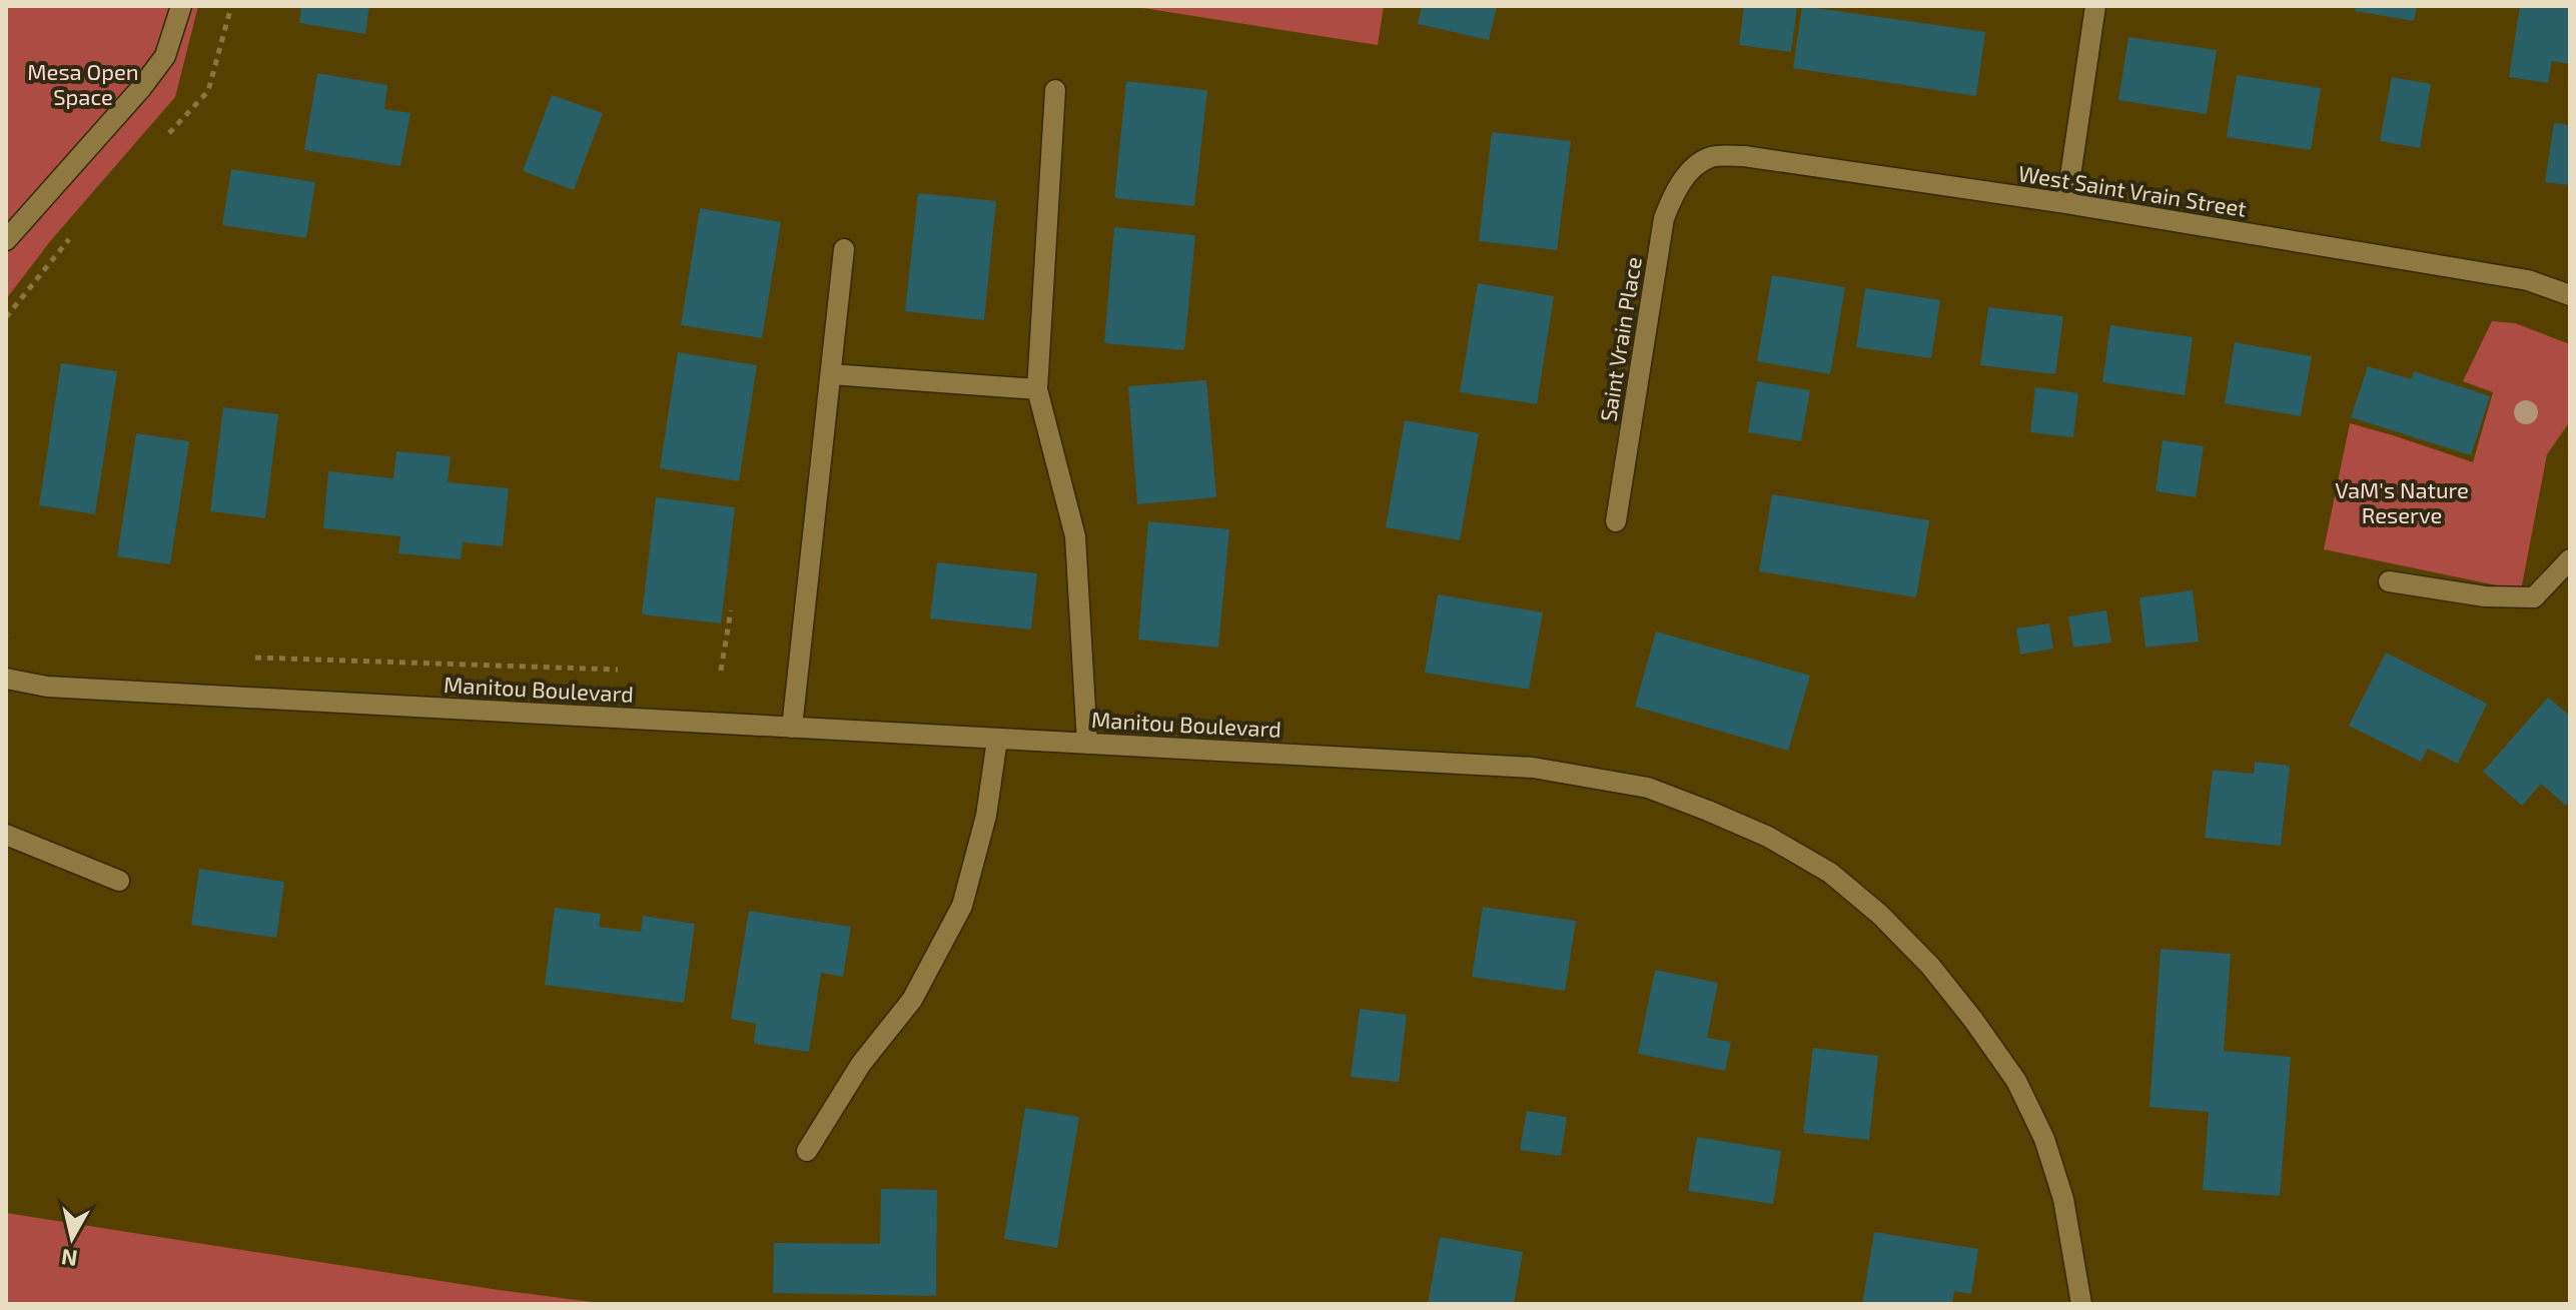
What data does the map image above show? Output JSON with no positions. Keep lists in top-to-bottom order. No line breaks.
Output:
{"streets":{"street":["West Saint Vrain Street","Saint Vrain Place","Manitou Boulevard"]},"crossings":[["West Saint Vrain Street","Saint Vrain Place"]],"parks":["Mesa Open Space","VaM's Nature Reserve"],"north":"bottom"}
